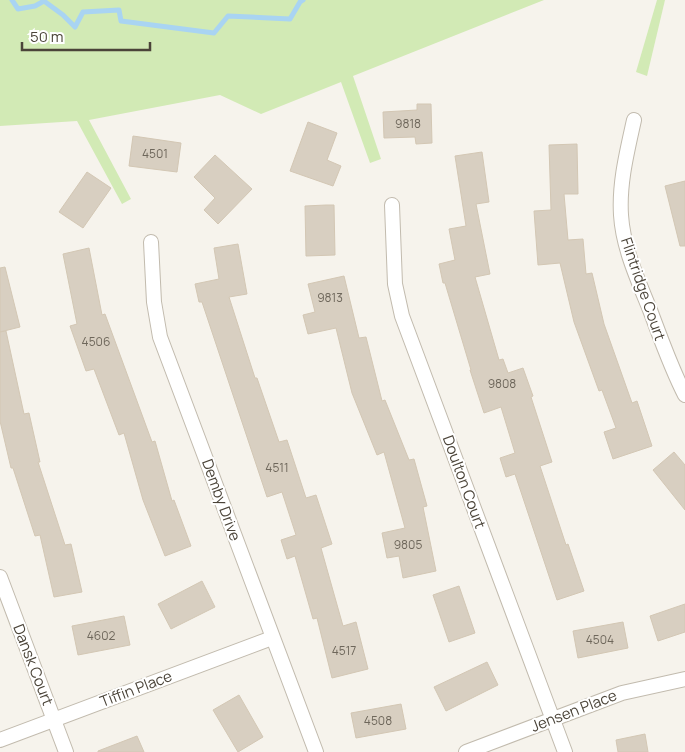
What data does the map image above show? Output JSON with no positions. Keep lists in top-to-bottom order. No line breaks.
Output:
{"streets":{"street":["Flintridge Court","Doulton Court","Demby Drive","Dansk Court","Tiffin Place","Jensen Place"]},"crossings":[["Doulton Court","Jensen Place"],["Demby Drive","Tiffin Place"],["Dansk Court","Tiffin Place"]],"house_numbers":["9818","4501","9813","4506","9808","4511","9805","4602","4504","4517","4508"],"scale_bar":"50 m"}
